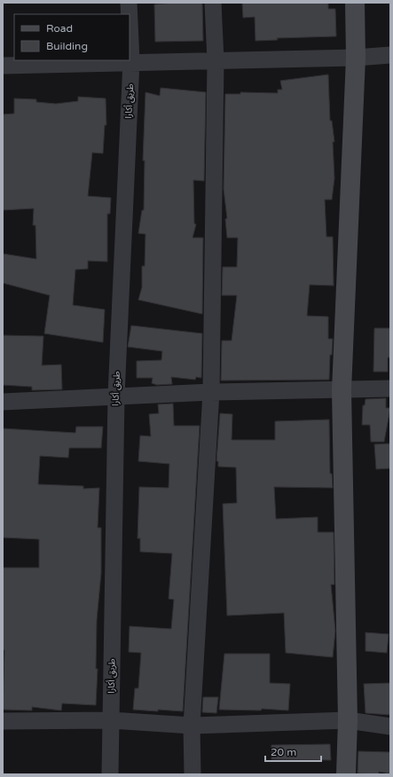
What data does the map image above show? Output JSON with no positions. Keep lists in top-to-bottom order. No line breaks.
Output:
{"streets":{"street":["طريق أكارا"]},"legend":["Road","Building"],"scale_bar":"20 m"}
